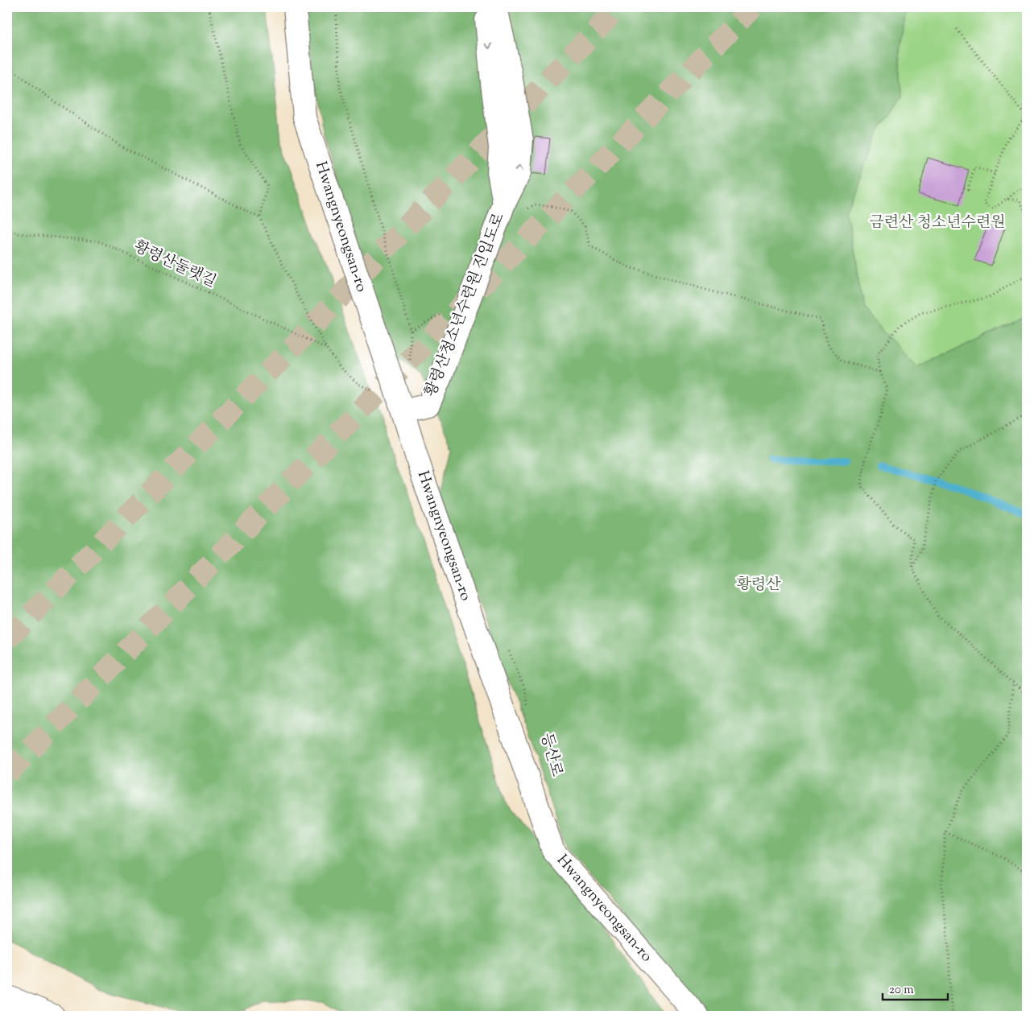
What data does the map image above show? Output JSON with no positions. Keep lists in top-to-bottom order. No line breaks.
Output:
{"streets":{"street":["Hwangnyeongsan-ro","황령산청소년수련원 진입도로"],"path":["황령산둘랫길"]},"crossings":[["Hwangnyeongsan-ro","황령산청소년수련원 진입도로"]],"parks":["금련산 청소년수련원","황령산"],"scale_bar":"20 m"}
